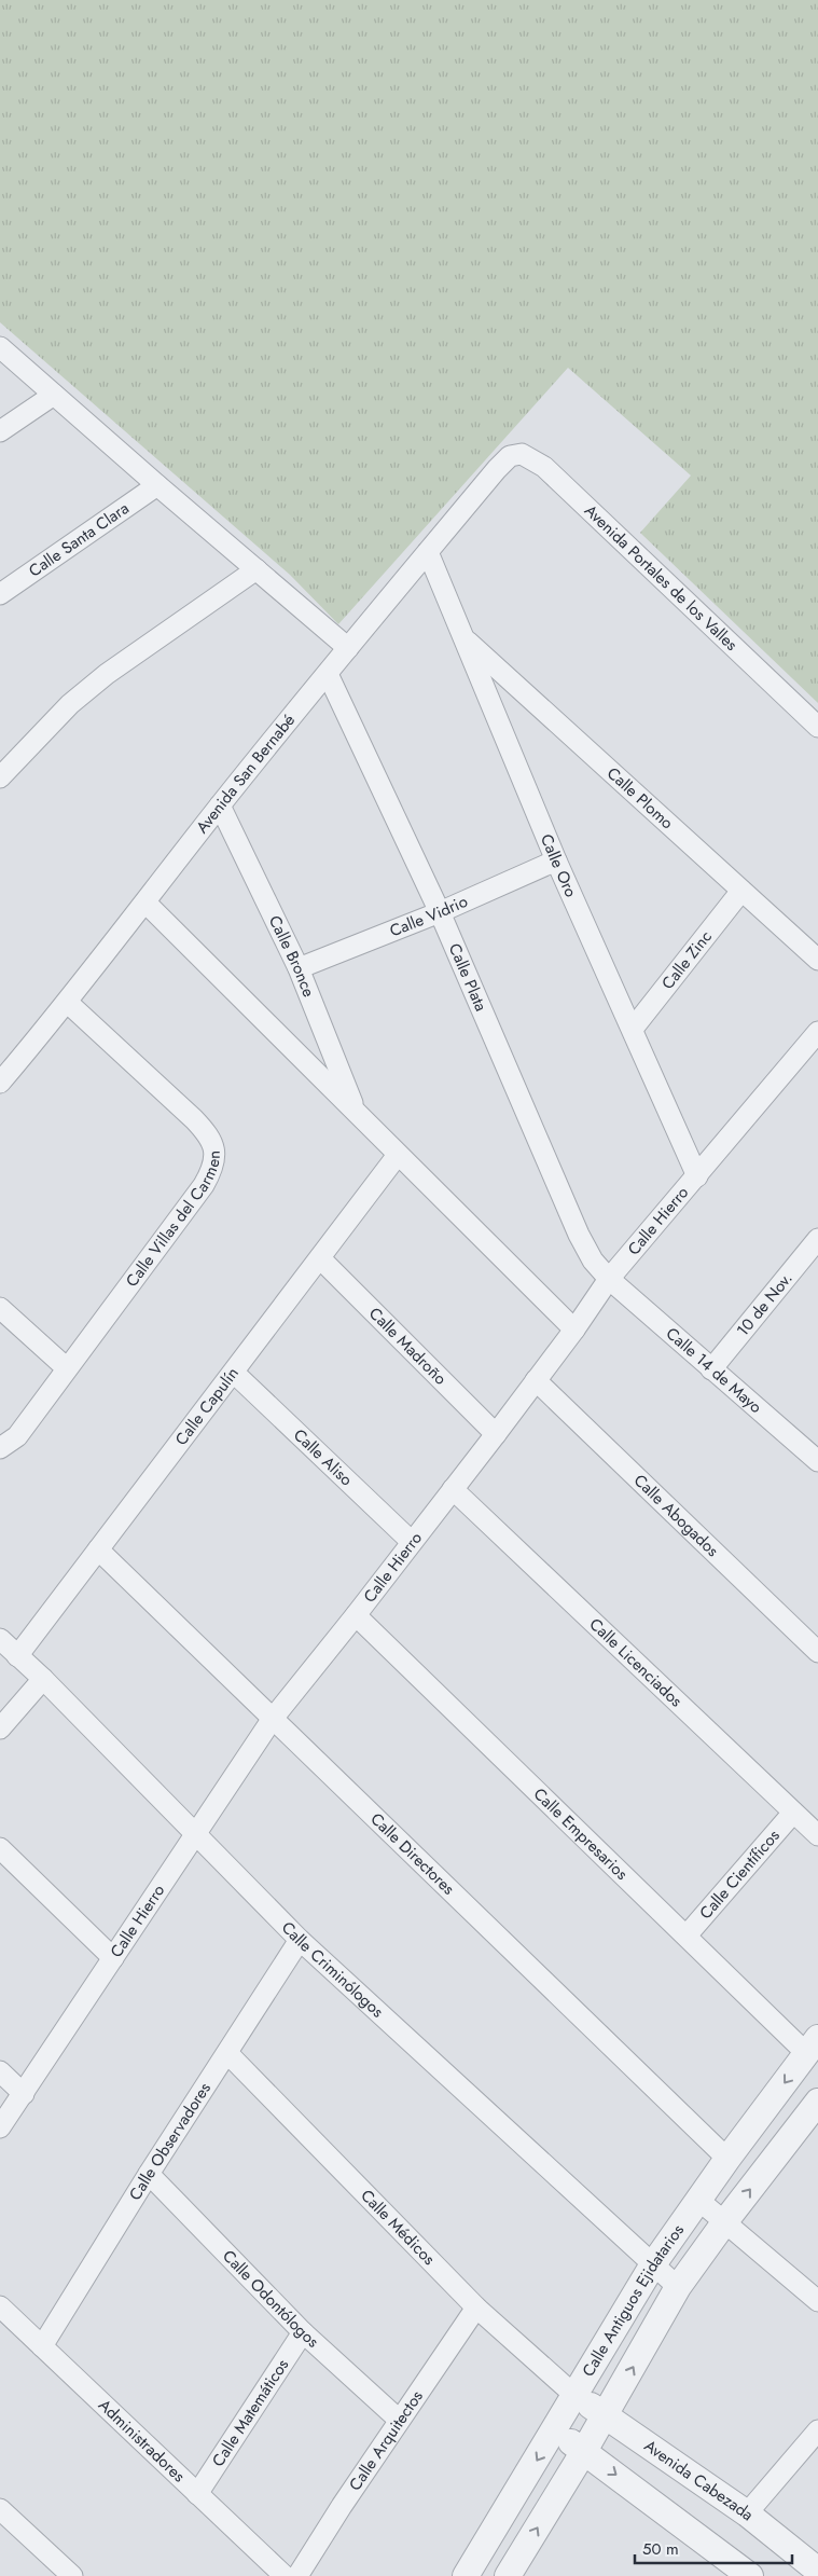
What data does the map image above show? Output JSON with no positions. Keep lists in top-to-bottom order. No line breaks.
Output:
{"streets":{"street":["Calle Santa Clara","Avenida Portales de los Valles","Avenida San Bernabé","Calle Plomo","Calle Oro","Calle Vidrio","Calle Bronce","Calle Zinc","Calle Plata","Calle Villas del Carmen","Calle Hierro","10 de Nov.","Calle Madroño","Calle 14 de Mayo","Calle Capulín","Calle Aliso","Calle Abogados","Calle Licenciados","Calle Empresarios","Calle Directores","Calle Científicos","Calle Criminólogos","Calle Observadores","Calle Médicos","Calle Odontólogos","Calle Antiguos Ejidatarios","Calle Matemáticos","Calle Arquitectos","Administradores","Avenida Cabezada"]},"crossings":[["Avenida Portales de los Valles","Avenida San Bernabé"],["Avenida San Bernabé","Calle Oro"],["Avenida San Bernabé","Calle Bronce"],["Avenida San Bernabé","Calle Plata"],["Avenida San Bernabé","Calle Villas del Carmen"],["Calle Plomo","Calle Oro"],["Calle Plomo","Calle Zinc"],["Calle Oro","Calle Vidrio"],["Calle Oro","Calle Zinc"],["Calle Oro","Calle Hierro"],["Calle Vidrio","Calle Bronce"],["Calle Vidrio","Calle Plata"],["Calle Bronce","Calle Hierro"],["Calle Bronce","Calle Capulín"],["Calle Plata","Calle Hierro"],["Calle Plata","Calle 14 de Mayo"],["Calle Hierro","Calle Madroño"],["Calle Hierro","Calle 14 de Mayo"],["Calle Hierro","Calle Aliso"],["Calle Hierro","Calle Abogados"],["Calle Hierro","Calle Licenciados"],["Calle Hierro","Calle Empresarios"],["Calle Hierro","Calle Directores"],["Calle Hierro","Calle Criminólogos"],["10 de Nov.","Calle 14 de Mayo"],["Calle Madroño","Calle Capulín"],["Calle Capulín","Calle Aliso"],["Calle Capulín","Calle Directores"],["Calle Capulín","Calle Criminólogos"],["Calle Licenciados","Calle Científicos"],["Calle Empresarios","Calle Científicos"],["Calle Empresarios","Calle Antiguos Ejidatarios"],["Calle Directores","Calle Antiguos Ejidatarios"],["Calle Criminólogos","Calle Observadores"],["Calle Criminólogos","Calle Antiguos Ejidatarios"],["Calle Observadores","Calle Médicos"],["Calle Observadores","Calle Odontólogos"],["Calle Observadores","Administradores"],["Calle Médicos","Calle Antiguos Ejidatarios"],["Calle Médicos","Calle Arquitectos"],["Calle Médicos","Avenida Cabezada"],["Calle Odontólogos","Calle Matemáticos"],["Calle Odontólogos","Calle Arquitectos"],["Calle Antiguos Ejidatarios","Avenida Cabezada"],["Calle Matemáticos","Administradores"]],"scale_bar":"50 m"}
